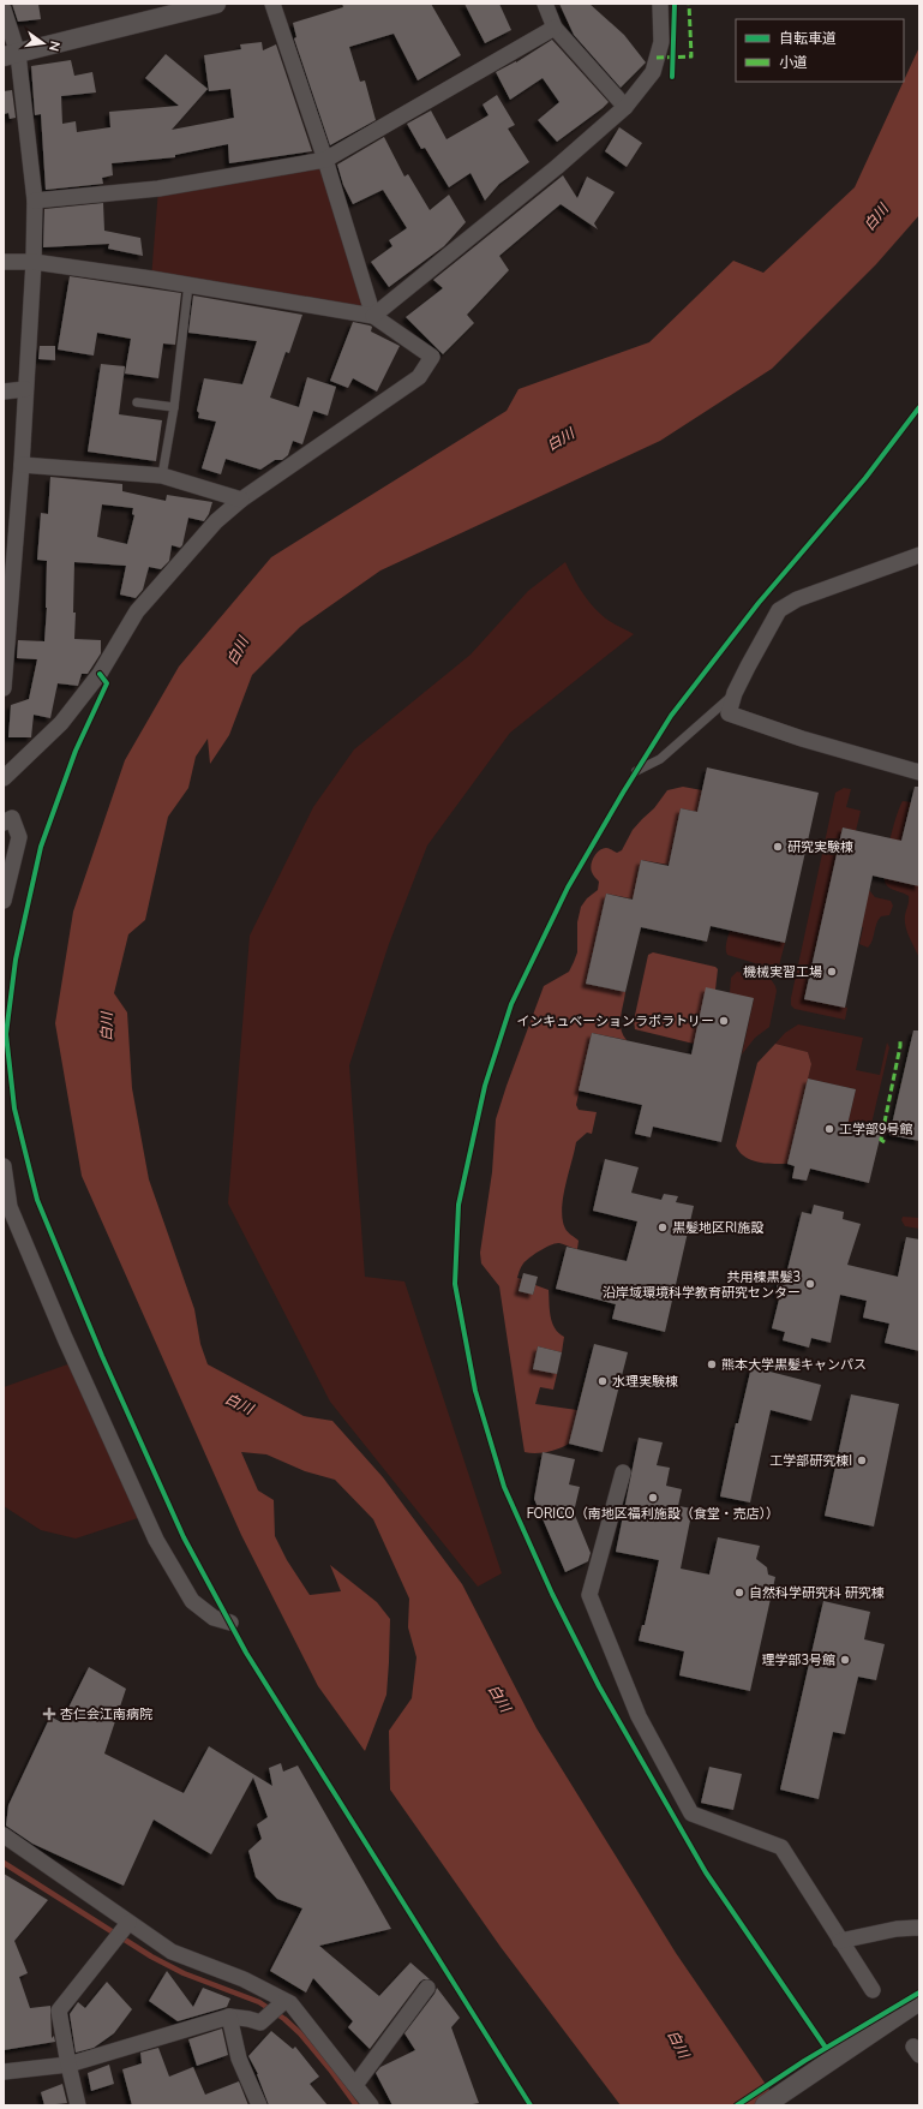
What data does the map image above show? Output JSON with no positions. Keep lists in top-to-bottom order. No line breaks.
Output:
{"water":["白川"],"places":{"other":["研究実験棟","機械実習工場","インキュベーションラボラトリー","工学部9号館","黒髪地区RI施設","共用棟黒髪3 沿岸域環境科学教育研究センター","熊本大学黒髪キャンパス","水理実験棟","工学部研究棟I","FORICO（南地区福利施設（食堂・売店））","自然科学研究科 研究棟","理学部3号館"],"health":["杏仁会江南病院"]},"legend":["自転車道","小道"],"north":"right"}
